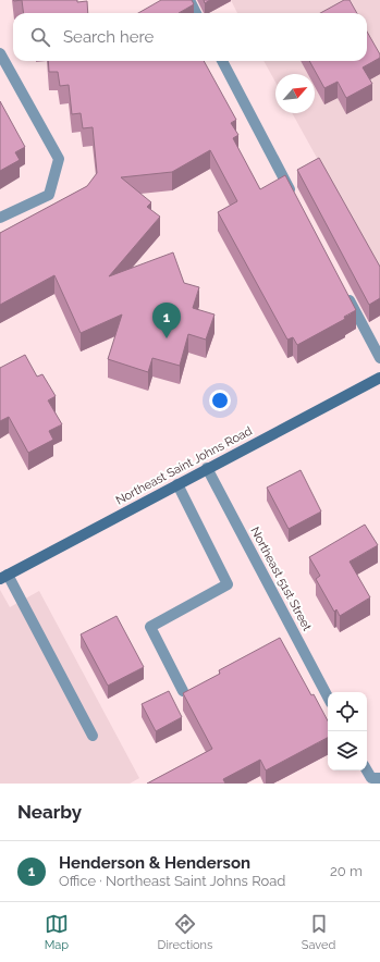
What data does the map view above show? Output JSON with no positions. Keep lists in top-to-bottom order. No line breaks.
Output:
{"streets":{"main road":["Northeast Saint Johns Road"],"street":["Northeast 51st Street"]},"crossings":[["Northeast Saint Johns Road","Northeast 51st Street"]],"north":"top right","page":{"search":"Search here","pins":"1","heading":"Nearby","list":[{"mark":"1","name":"Henderson & Henderson","note":"Office · Northeast Saint Johns Road","value":"20 m"}],"nav":["Map","Directions","Saved"]}}
